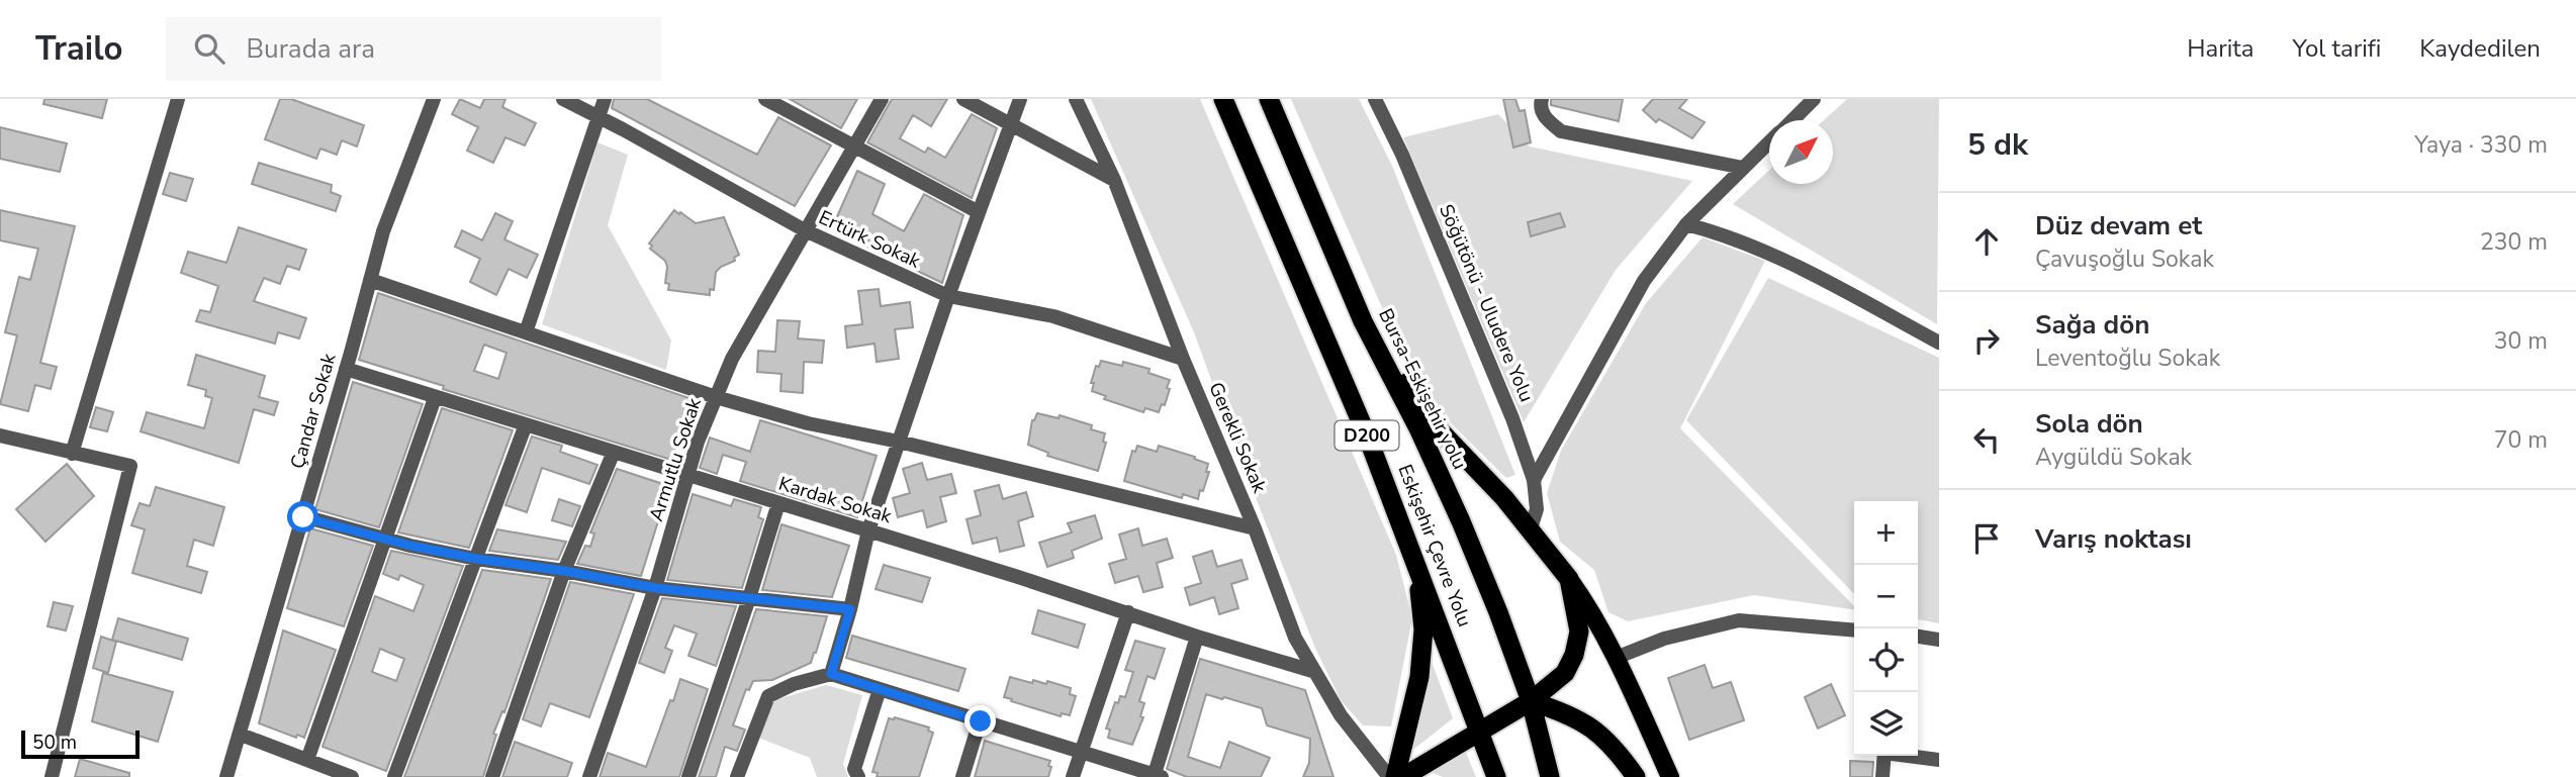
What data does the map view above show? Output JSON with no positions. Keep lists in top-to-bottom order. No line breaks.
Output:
{"streets":{"highway":["Bursa-Eskişehir yolu","D200","Eskişehir Çevre Yolu"],"street":["Ertürk Sokak","Söğütönü - Uludere Yolu","Çandar Sokak","Gerekli Sokak","Armutlu Sokak","Kardak Sokak"]},"crossings":[["Ertürk Sokak","Gerekli Sokak"],["Ertürk Sokak","Armutlu Sokak"],["Bursa-Eskişehir yolu","D200"],["Çandar Sokak","Kardak Sokak"],["Gerekli Sokak","Kardak Sokak"],["Armutlu Sokak","Kardak Sokak"]],"scale_bar":"50 m","north":"top right","page":{"header":"Trailo","search":"Burada ara","nav":["Harita","Yol tarifi","Kaydedilen"],"heading":["5 dk","Yaya · 330 m"],"list":[["Düz devam et","Çavuşoğlu Sokak","230 m"],["Sağa dön","Leventoğlu Sokak","30 m"],["Sola dön","Aygüldü Sokak","70 m"],"Varış noktası"],"map_buttons":["+","−"],"scale":"50 m"}}
